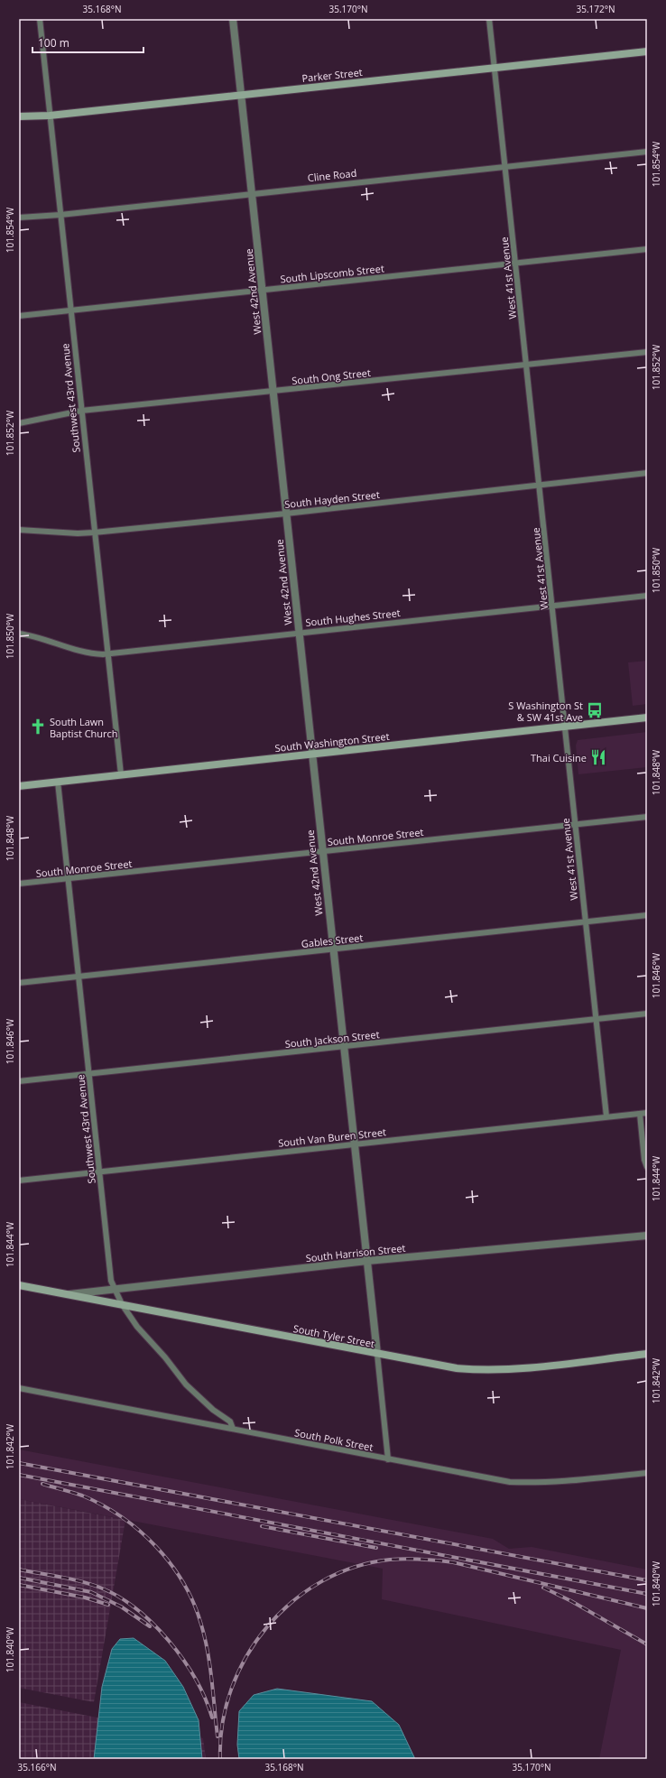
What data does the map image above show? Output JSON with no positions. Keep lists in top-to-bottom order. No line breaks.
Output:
{"streets":{"main road":["Parker Street","South Washington Street","South Tyler Street"],"street":["Cline Road","South Lipscomb Street","West 41st Avenue","West 42nd Avenue","South Ong Street","Southwest 43rd Avenue","South Hayden Street","South Hughes Street","South Monroe Street","Gables Street","South Jackson Street","South Van Buren Street","South Harrison Street","South Polk Street"]},"crossings":[["Parker Street","West 41st Avenue"],["Parker Street","West 42nd Avenue"],["Parker Street","Southwest 43rd Avenue"],["Cline Road","West 41st Avenue"],["Cline Road","West 42nd Avenue"],["Cline Road","Southwest 43rd Avenue"],["South Lipscomb Street","West 41st Avenue"],["South Lipscomb Street","West 42nd Avenue"],["South Lipscomb Street","Southwest 43rd Avenue"],["West 41st Avenue","South Ong Street"],["West 41st Avenue","South Hayden Street"],["West 41st Avenue","South Hughes Street"],["West 41st Avenue","South Washington Street"],["West 41st Avenue","South Monroe Street"],["West 41st Avenue","Gables Street"],["West 41st Avenue","South Jackson Street"],["West 41st Avenue","South Van Buren Street"],["West 42nd Avenue","South Ong Street"],["West 42nd Avenue","South Hayden Street"],["West 42nd Avenue","South Hughes Street"],["West 42nd Avenue","South Washington Street"],["West 42nd Avenue","South Monroe Street"],["West 42nd Avenue","Gables Street"],["West 42nd Avenue","South Jackson Street"],["West 42nd Avenue","South Van Buren Street"],["West 42nd Avenue","South Harrison Street"],["West 42nd Avenue","South Tyler Street"],["South Ong Street","Southwest 43rd Avenue"],["Southwest 43rd Avenue","South Hayden Street"],["Southwest 43rd Avenue","South Hughes Street"],["Southwest 43rd Avenue","South Washington Street"],["Southwest 43rd Avenue","South Monroe Street"],["Southwest 43rd Avenue","Gables Street"],["Southwest 43rd Avenue","South Jackson Street"],["Southwest 43rd Avenue","South Van Buren Street"],["Southwest 43rd Avenue","South Harrison Street"],["Southwest 43rd Avenue","South Tyler Street"],["Southwest 43rd Avenue","South Polk Street"],["South Harrison Street","South Tyler Street"]],"places":{"bus stop":["S Washington St & SW 41st Ave"],"church":["South Lawn Baptist Church"],"restaurant":["Thai Cuisine"]},"scale_bar":"100 m","coordinates":["35.168°N","35.170°N","35.172°N","101.854°W","101.852°W","101.850°W","101.848°W","101.846°W","101.844°W","101.842°W","101.840°W","35.166°N"]}
